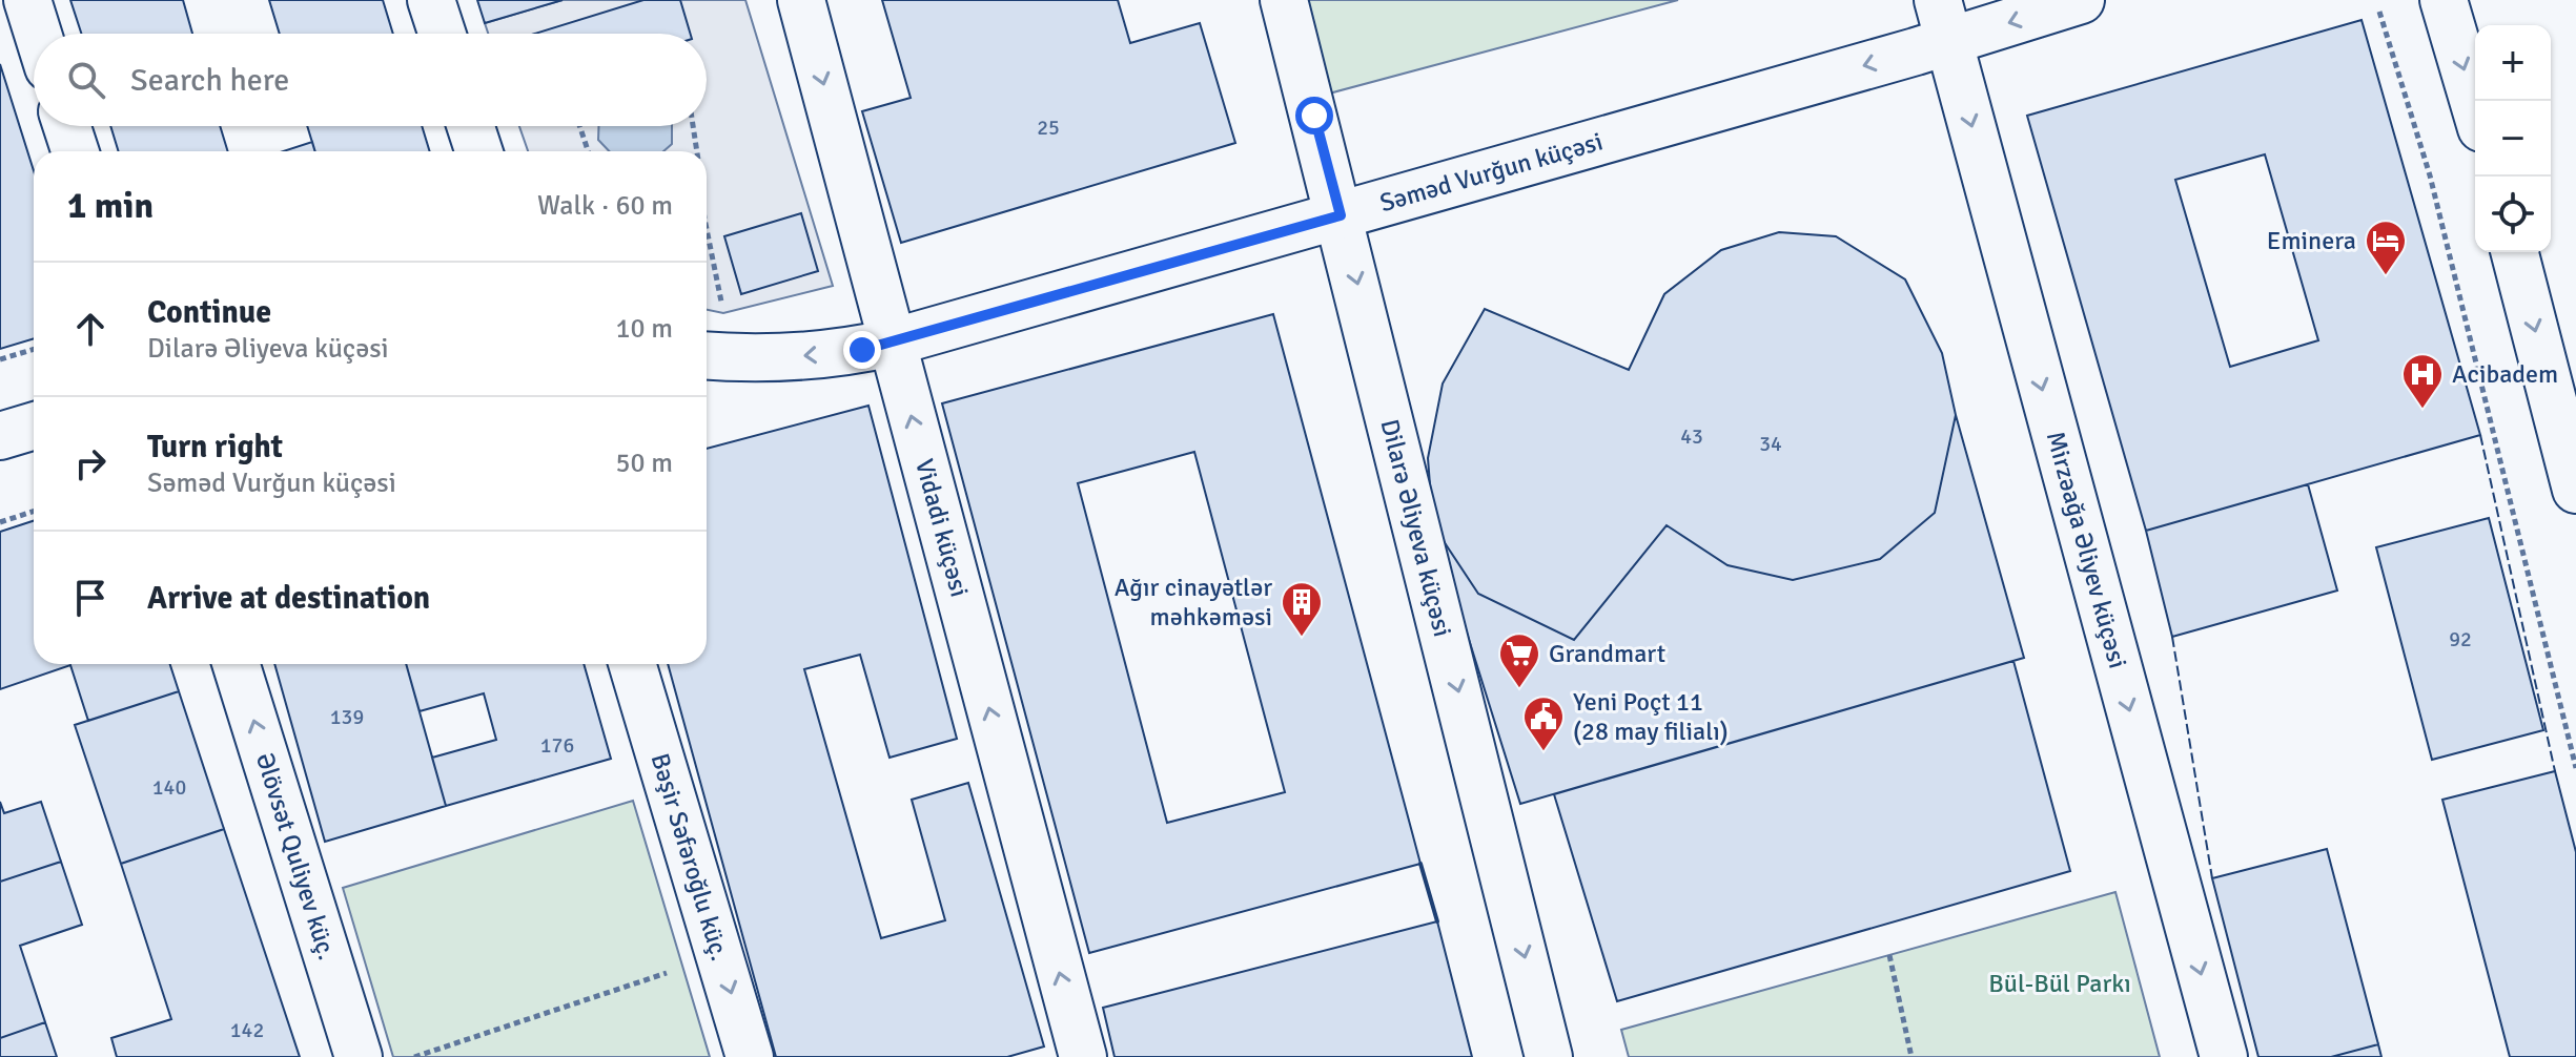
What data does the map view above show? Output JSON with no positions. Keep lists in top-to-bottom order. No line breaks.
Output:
{"streets":{"street":["Səməd Vurğun küçəsi","Vidadi küçəsi","Dilarə Əliyeva küçəsi","Mirzəağa Əliyev küçəsi","Əlövsət Quliyev küç.","Bəşir Səfəroğlu küç."]},"crossings":[["Səməd Vurğun küçəsi","Vidadi küçəsi"],["Səməd Vurğun küçəsi","Dilarə Əliyeva küçəsi"],["Səməd Vurğun küçəsi","Mirzəağa Əliyev küçəsi"]],"one_way":["Səməd Vurğun küçəsi","Dilarə Əliyeva küçəsi","Mirzəağa Əliyev küçəsi","Əlövsət Quliyev küç."],"parks":["Bül-Bül Parkı"],"places":{"hotel":["Eminera"],"hospital":["Acibadem"],"building":["Ağır cinayətlər məhkəməsi"],"supermarket":["Grandmart"],"public building":["Yeni Poçt 11 (28 may filialı)"]},"house_numbers":["25","43","34","92","139","176","140","142"],"page":{"map_buttons":["+","−"],"search":"Search here","heading":["1 min","Walk · 60 m"],"list":[["Continue","Dilarə Əliyeva küçəsi","10 m"],["Turn right","Səməd Vurğun küçəsi","50 m"],"Arrive at destination"]}}
